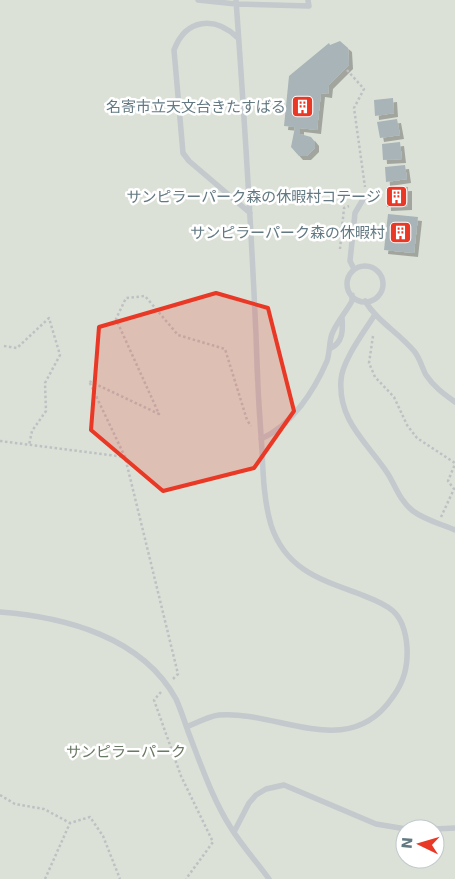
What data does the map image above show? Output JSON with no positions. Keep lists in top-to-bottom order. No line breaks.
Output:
{"parks":["サンピラーパーク"],"places":{"building":["名寄市立天文台きたすばる","サンピラーパーク森の休暇村コテージ","サンピラーパーク森の休暇村"]},"north":"left"}
